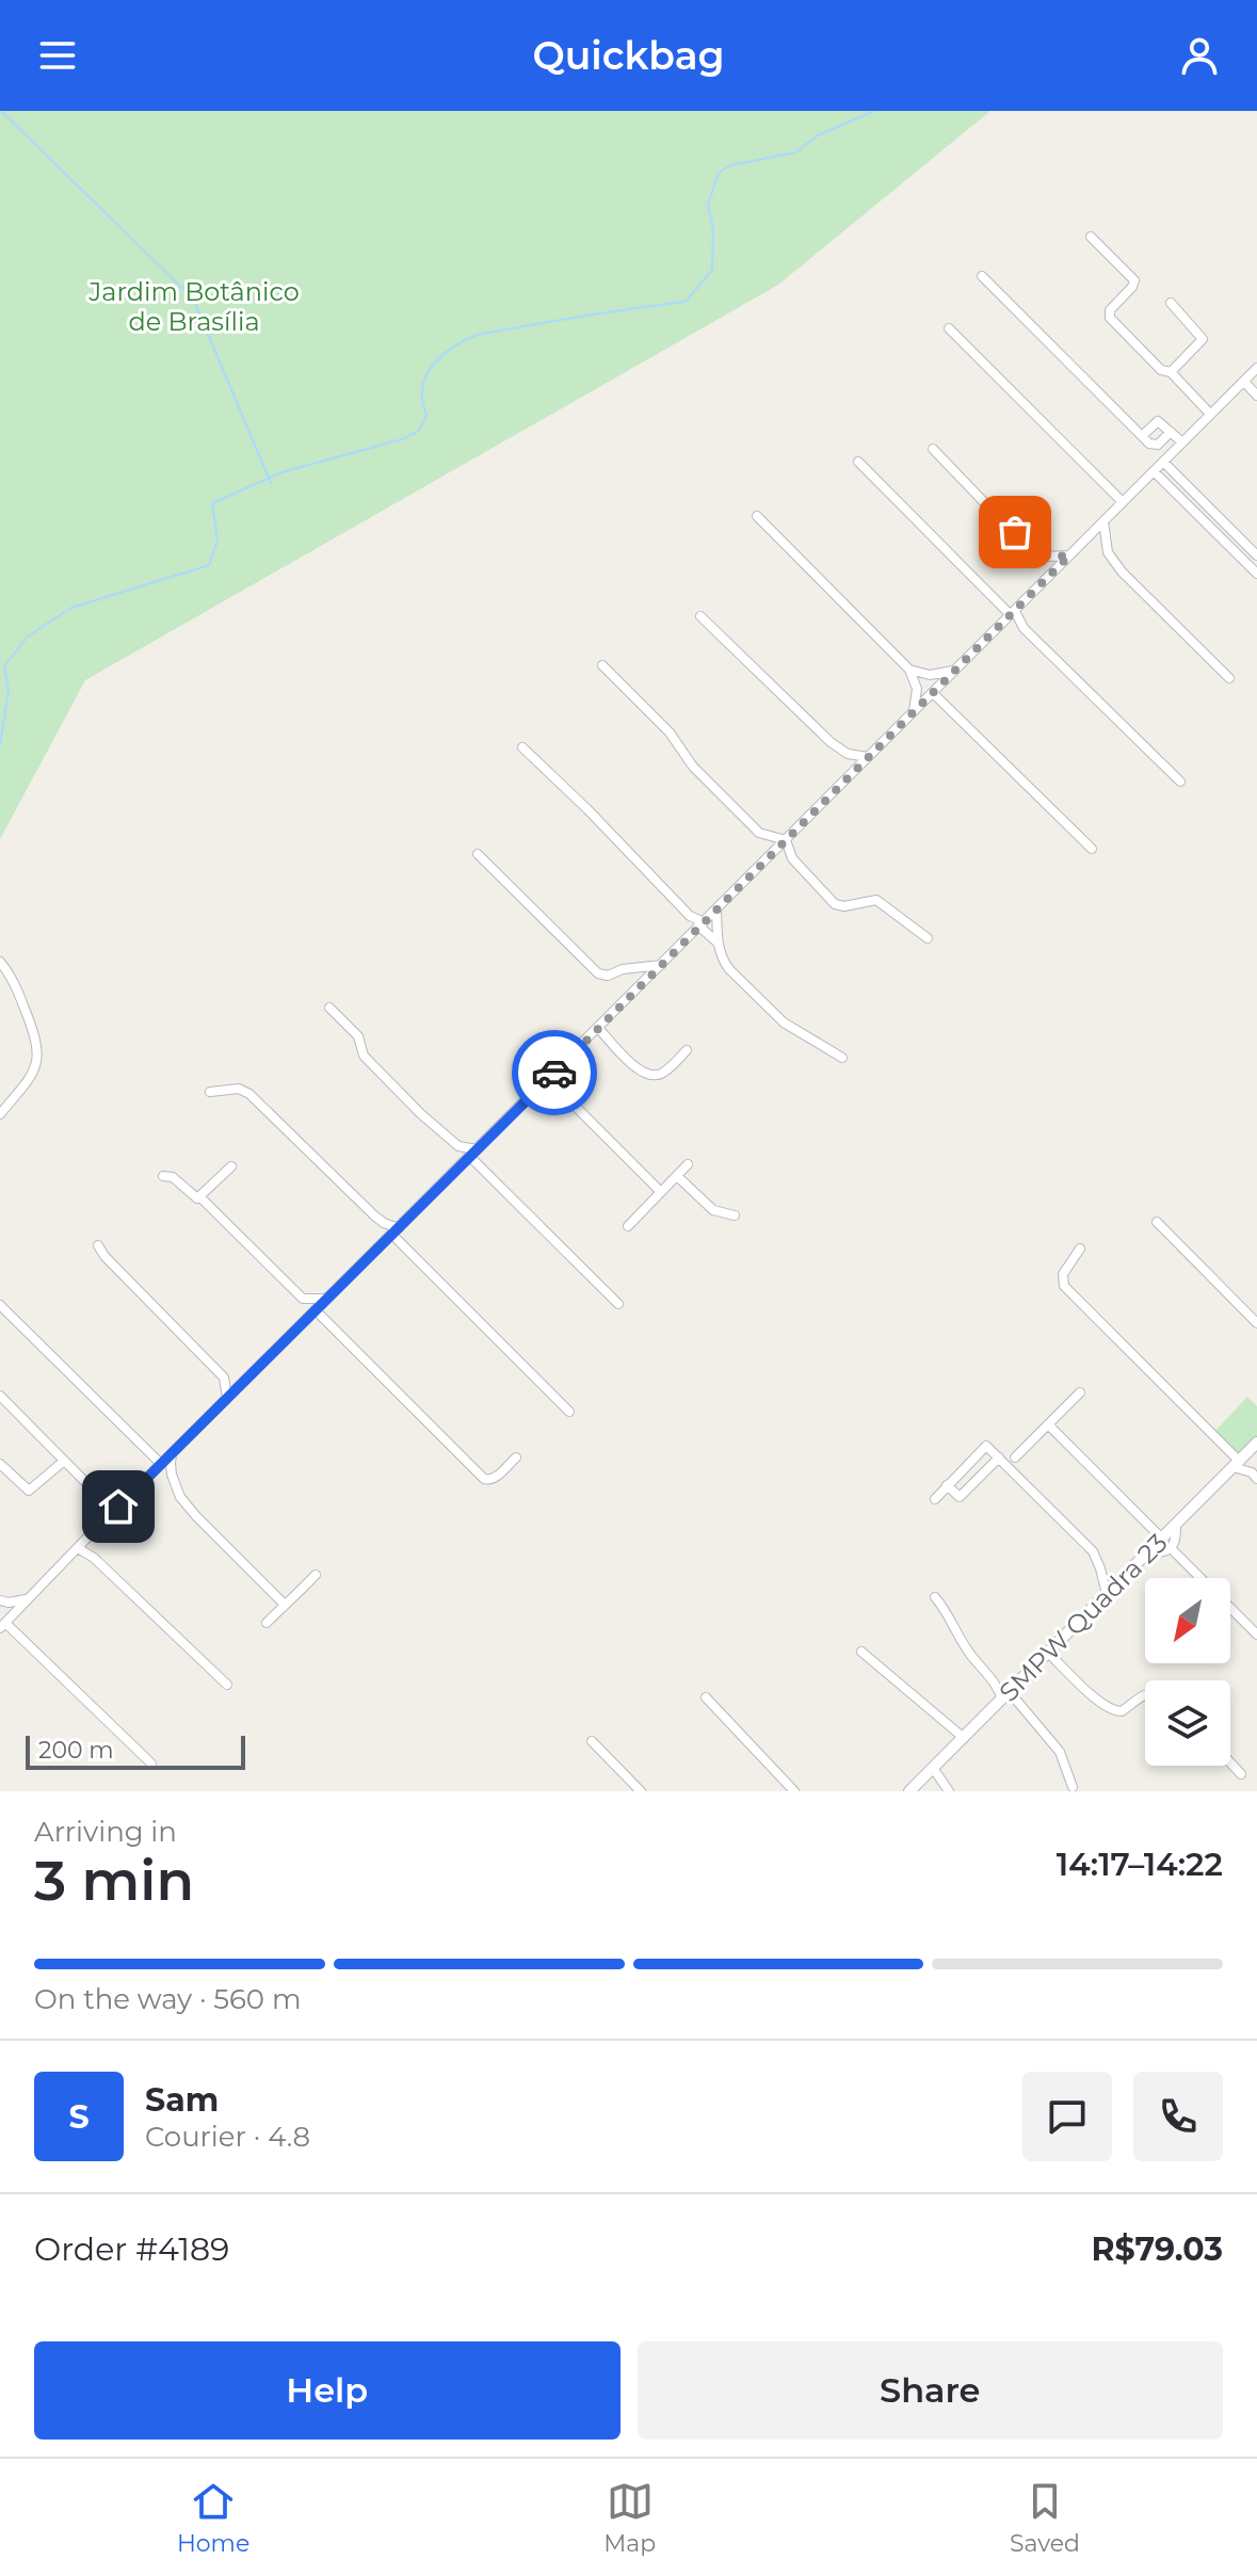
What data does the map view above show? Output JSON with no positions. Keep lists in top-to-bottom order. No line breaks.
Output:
{"streets":{"street":["SMPW Quadra 23"]},"parks":["Jardim Botânico de Brasília"],"scale_bar":"200 m","north":"bottom left","page":{"header":"Quickbag","scale":"200 m","heading":["3 min","Arriving in","14:17–14:22"],"panel":["Sam","Courier · 4.8","Order #4189","R$79.03"],"bar":"On the way · 560 m","round":"S","buttons":["Help","Share"],"tabs":["Home","Map","Saved"]}}
